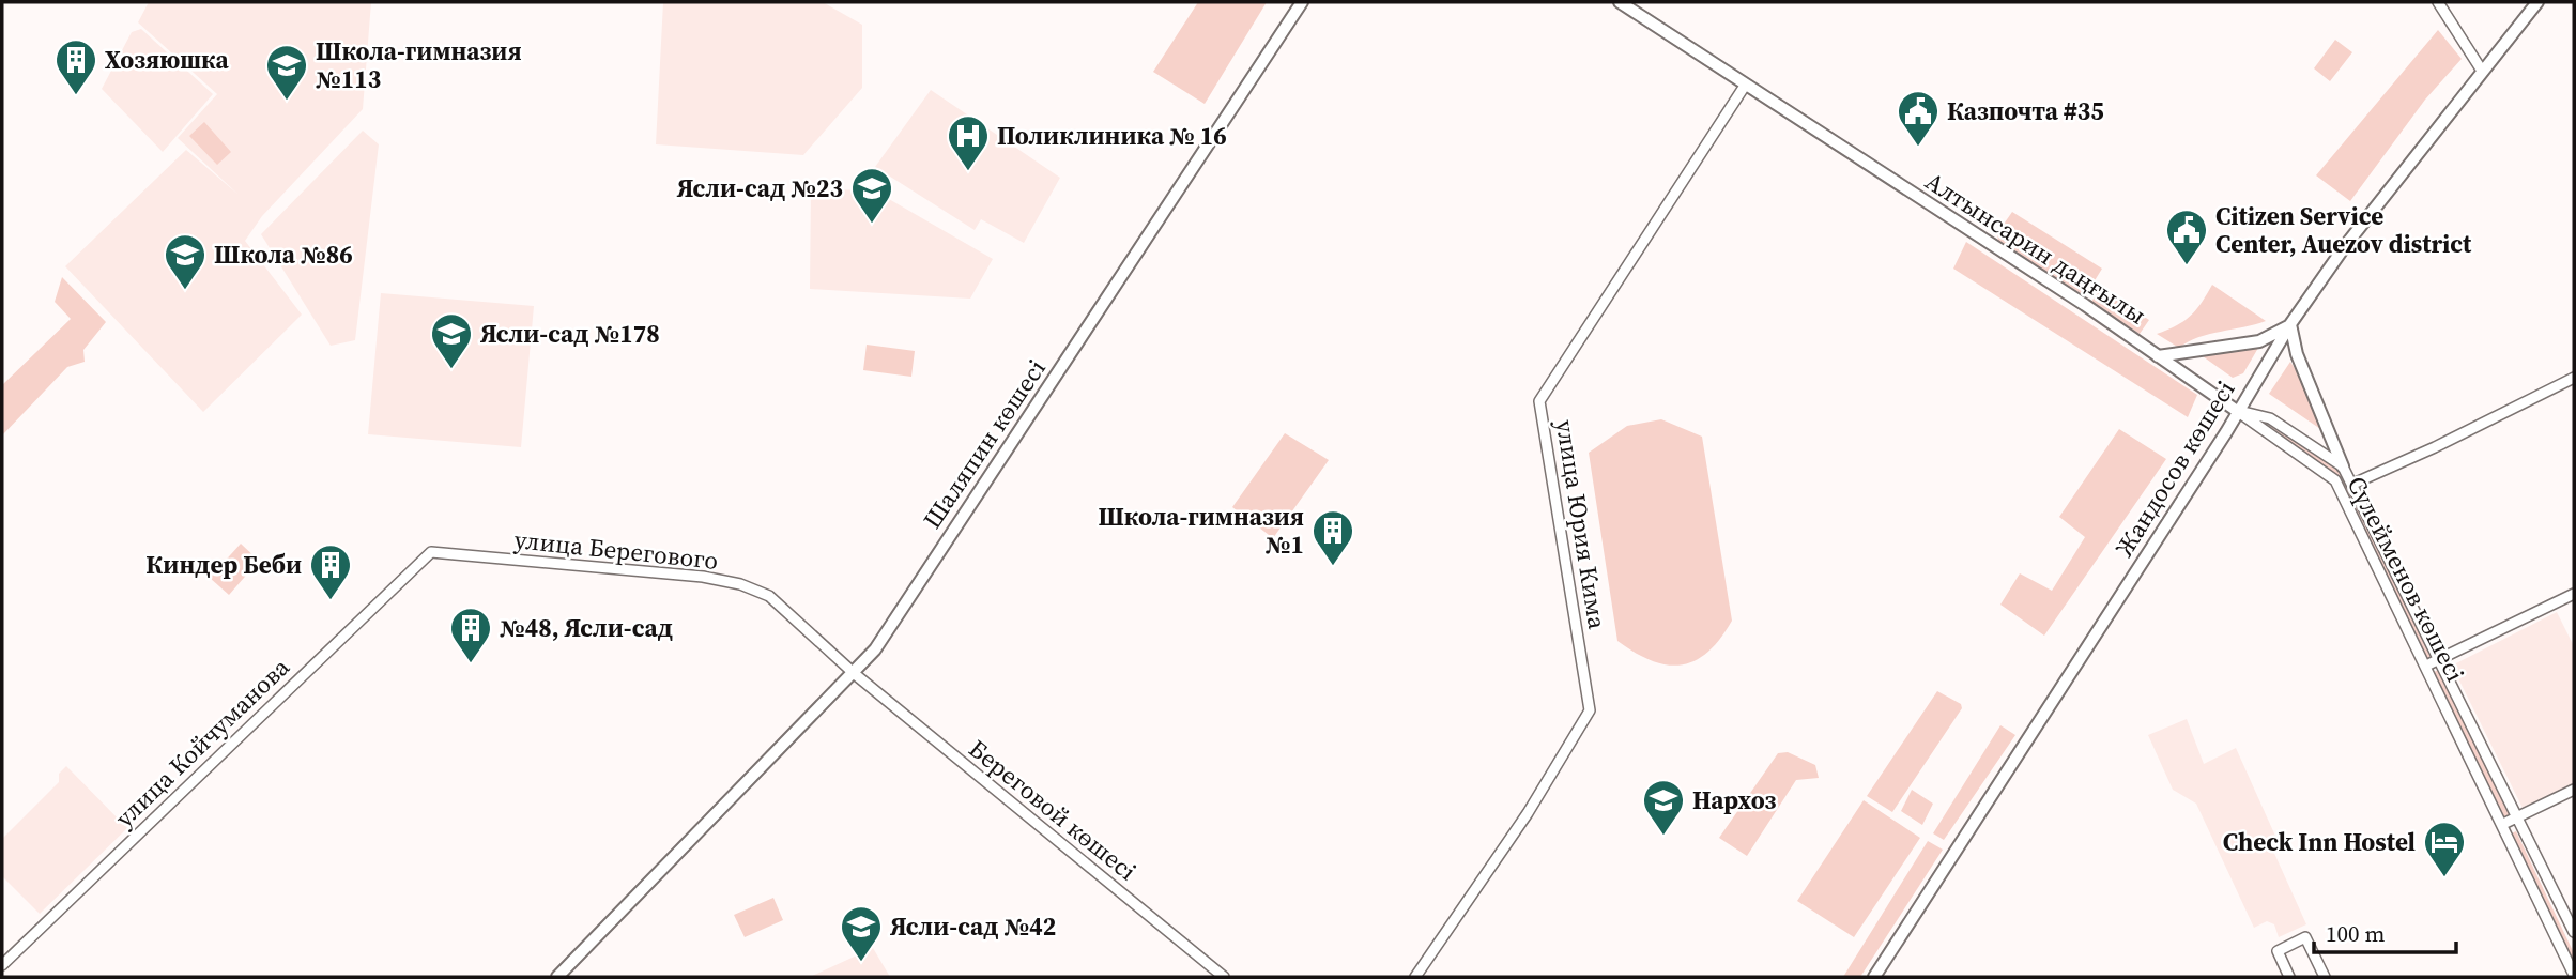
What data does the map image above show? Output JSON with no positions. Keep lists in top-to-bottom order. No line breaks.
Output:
{"streets":{"main road":["Алтынсарин даңғылы","Шаляпин көшесі","Жандосов көшесі"],"street":["улица Юрия Кима","улица Берегового","Сүлейменов көшесі","улица Койчуманова","Береговой көшесі"]},"crossings":[["Алтынсарин даңғылы","Жандосов көшесі"],["Алтынсарин даңғылы","улица Юрия Кима"],["Алтынсарин даңғылы","Сүлейменов көшесі"],["Шаляпин көшесі","улица Берегового"],["Шаляпин көшесі","Береговой көшесі"],["Жандосов көшесі","Сүлейменов көшесі"],["улица Берегового","улица Койчуманова"],["улица Берегового","Береговой көшесі"]],"places":{"building":["Хозяюшка","Школа-гимназия №1","Киндер Беби","№48, Ясли-сад"],"school or university":["Школа-гимназия №113","Ясли-сад №23","Школа №86","Ясли-сад №178","Нархоз","Ясли-сад №42"],"public building":["Казпочта #35","Citizen Service Center, Auezov district"],"hospital":["Поликлиника № 16"],"hotel":["Check Inn Hostel"]},"scale_bar":"100 m"}
